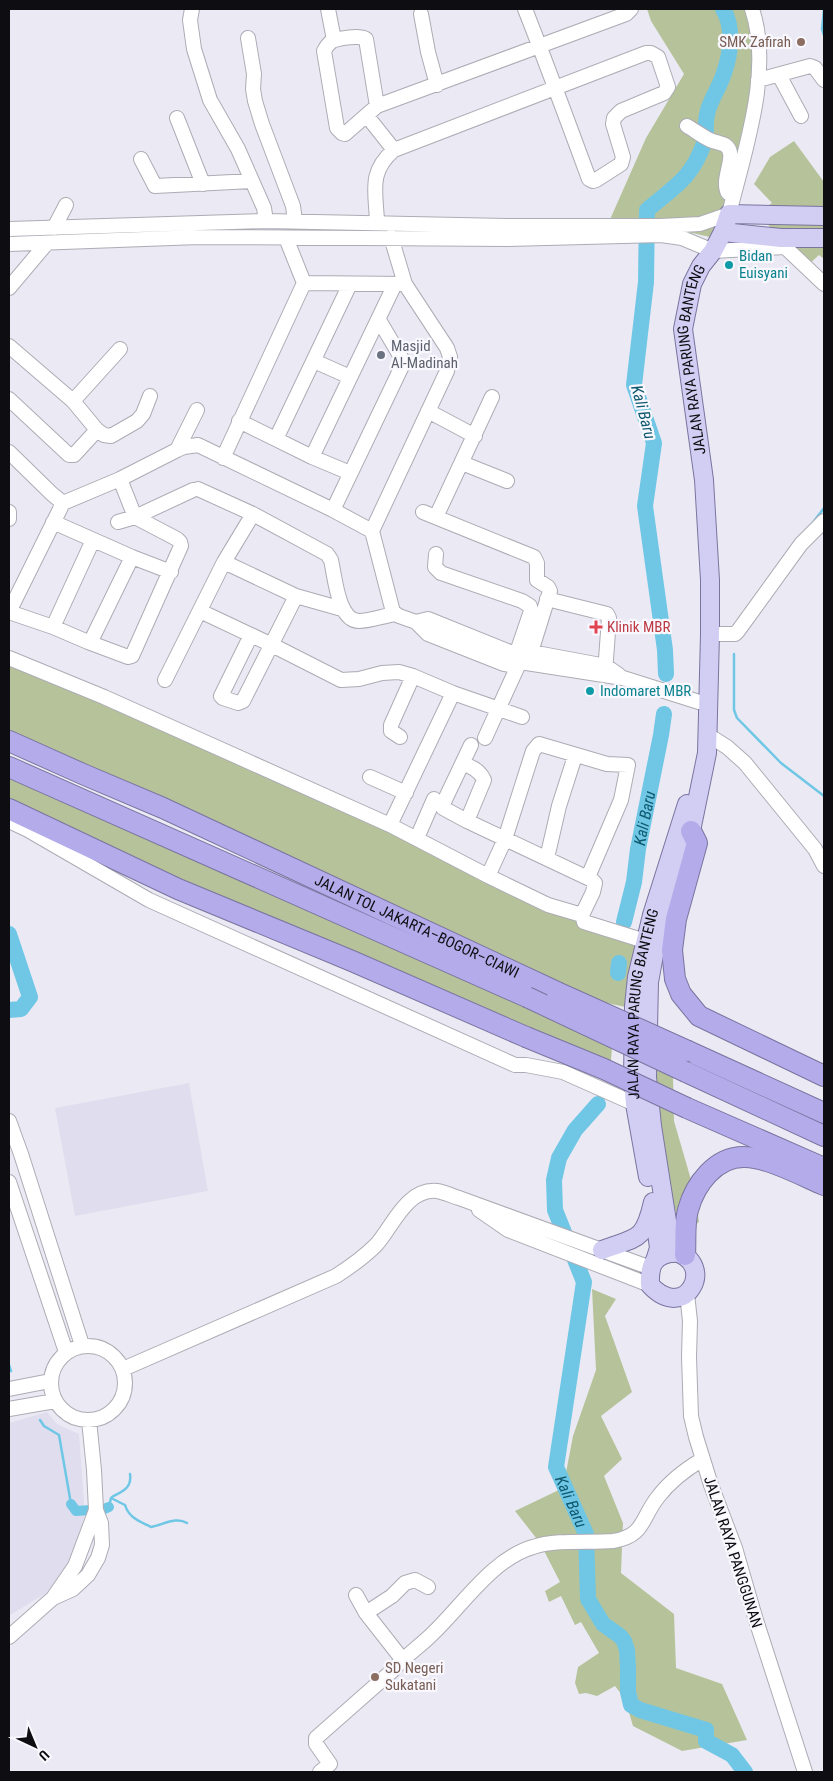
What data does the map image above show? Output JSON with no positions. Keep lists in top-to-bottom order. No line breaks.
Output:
{"streets":{"highway":["JALAN TOL JAKARTA–BOGOR–CIAWI"],"main road":["JALAN RAYA PARUNG BANTENG"],"street":["JALAN RAYA PANGGUNAN"]},"crossings":[["JALAN RAYA PARUNG BANTENG","JALAN RAYA PANGGUNAN"]],"water":["Kali Baru"],"places":{"other":["SMK Zafirah","Bidan Euisyani","Masjid Al-Madinah","Indomaret MBR","SD Negeri Sukatani"],"health":["Klinik MBR"]},"north":"bottom right"}
